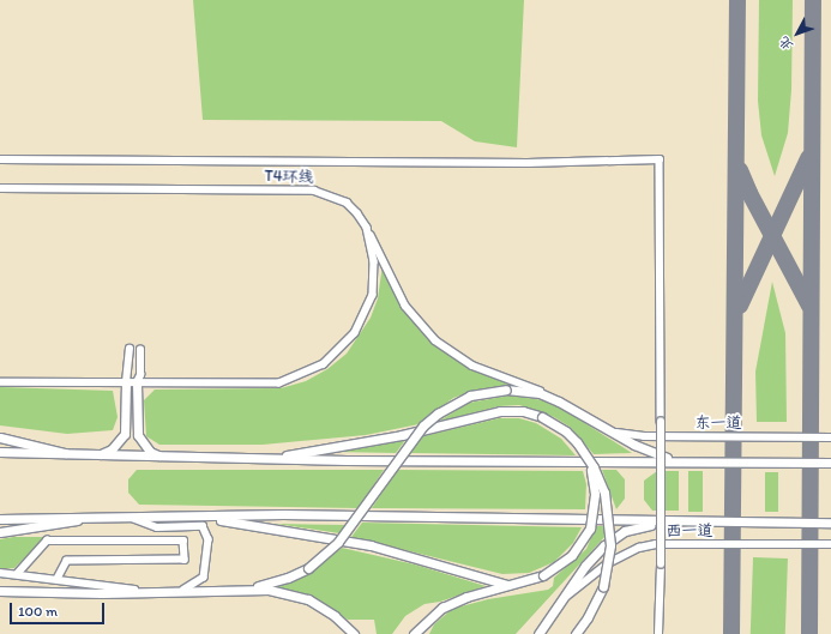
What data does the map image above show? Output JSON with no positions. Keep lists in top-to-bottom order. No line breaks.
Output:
{"streets":{"street":["T4环线","东一道","西一道"]},"scale_bar":"100 m","north":"bottom left"}
